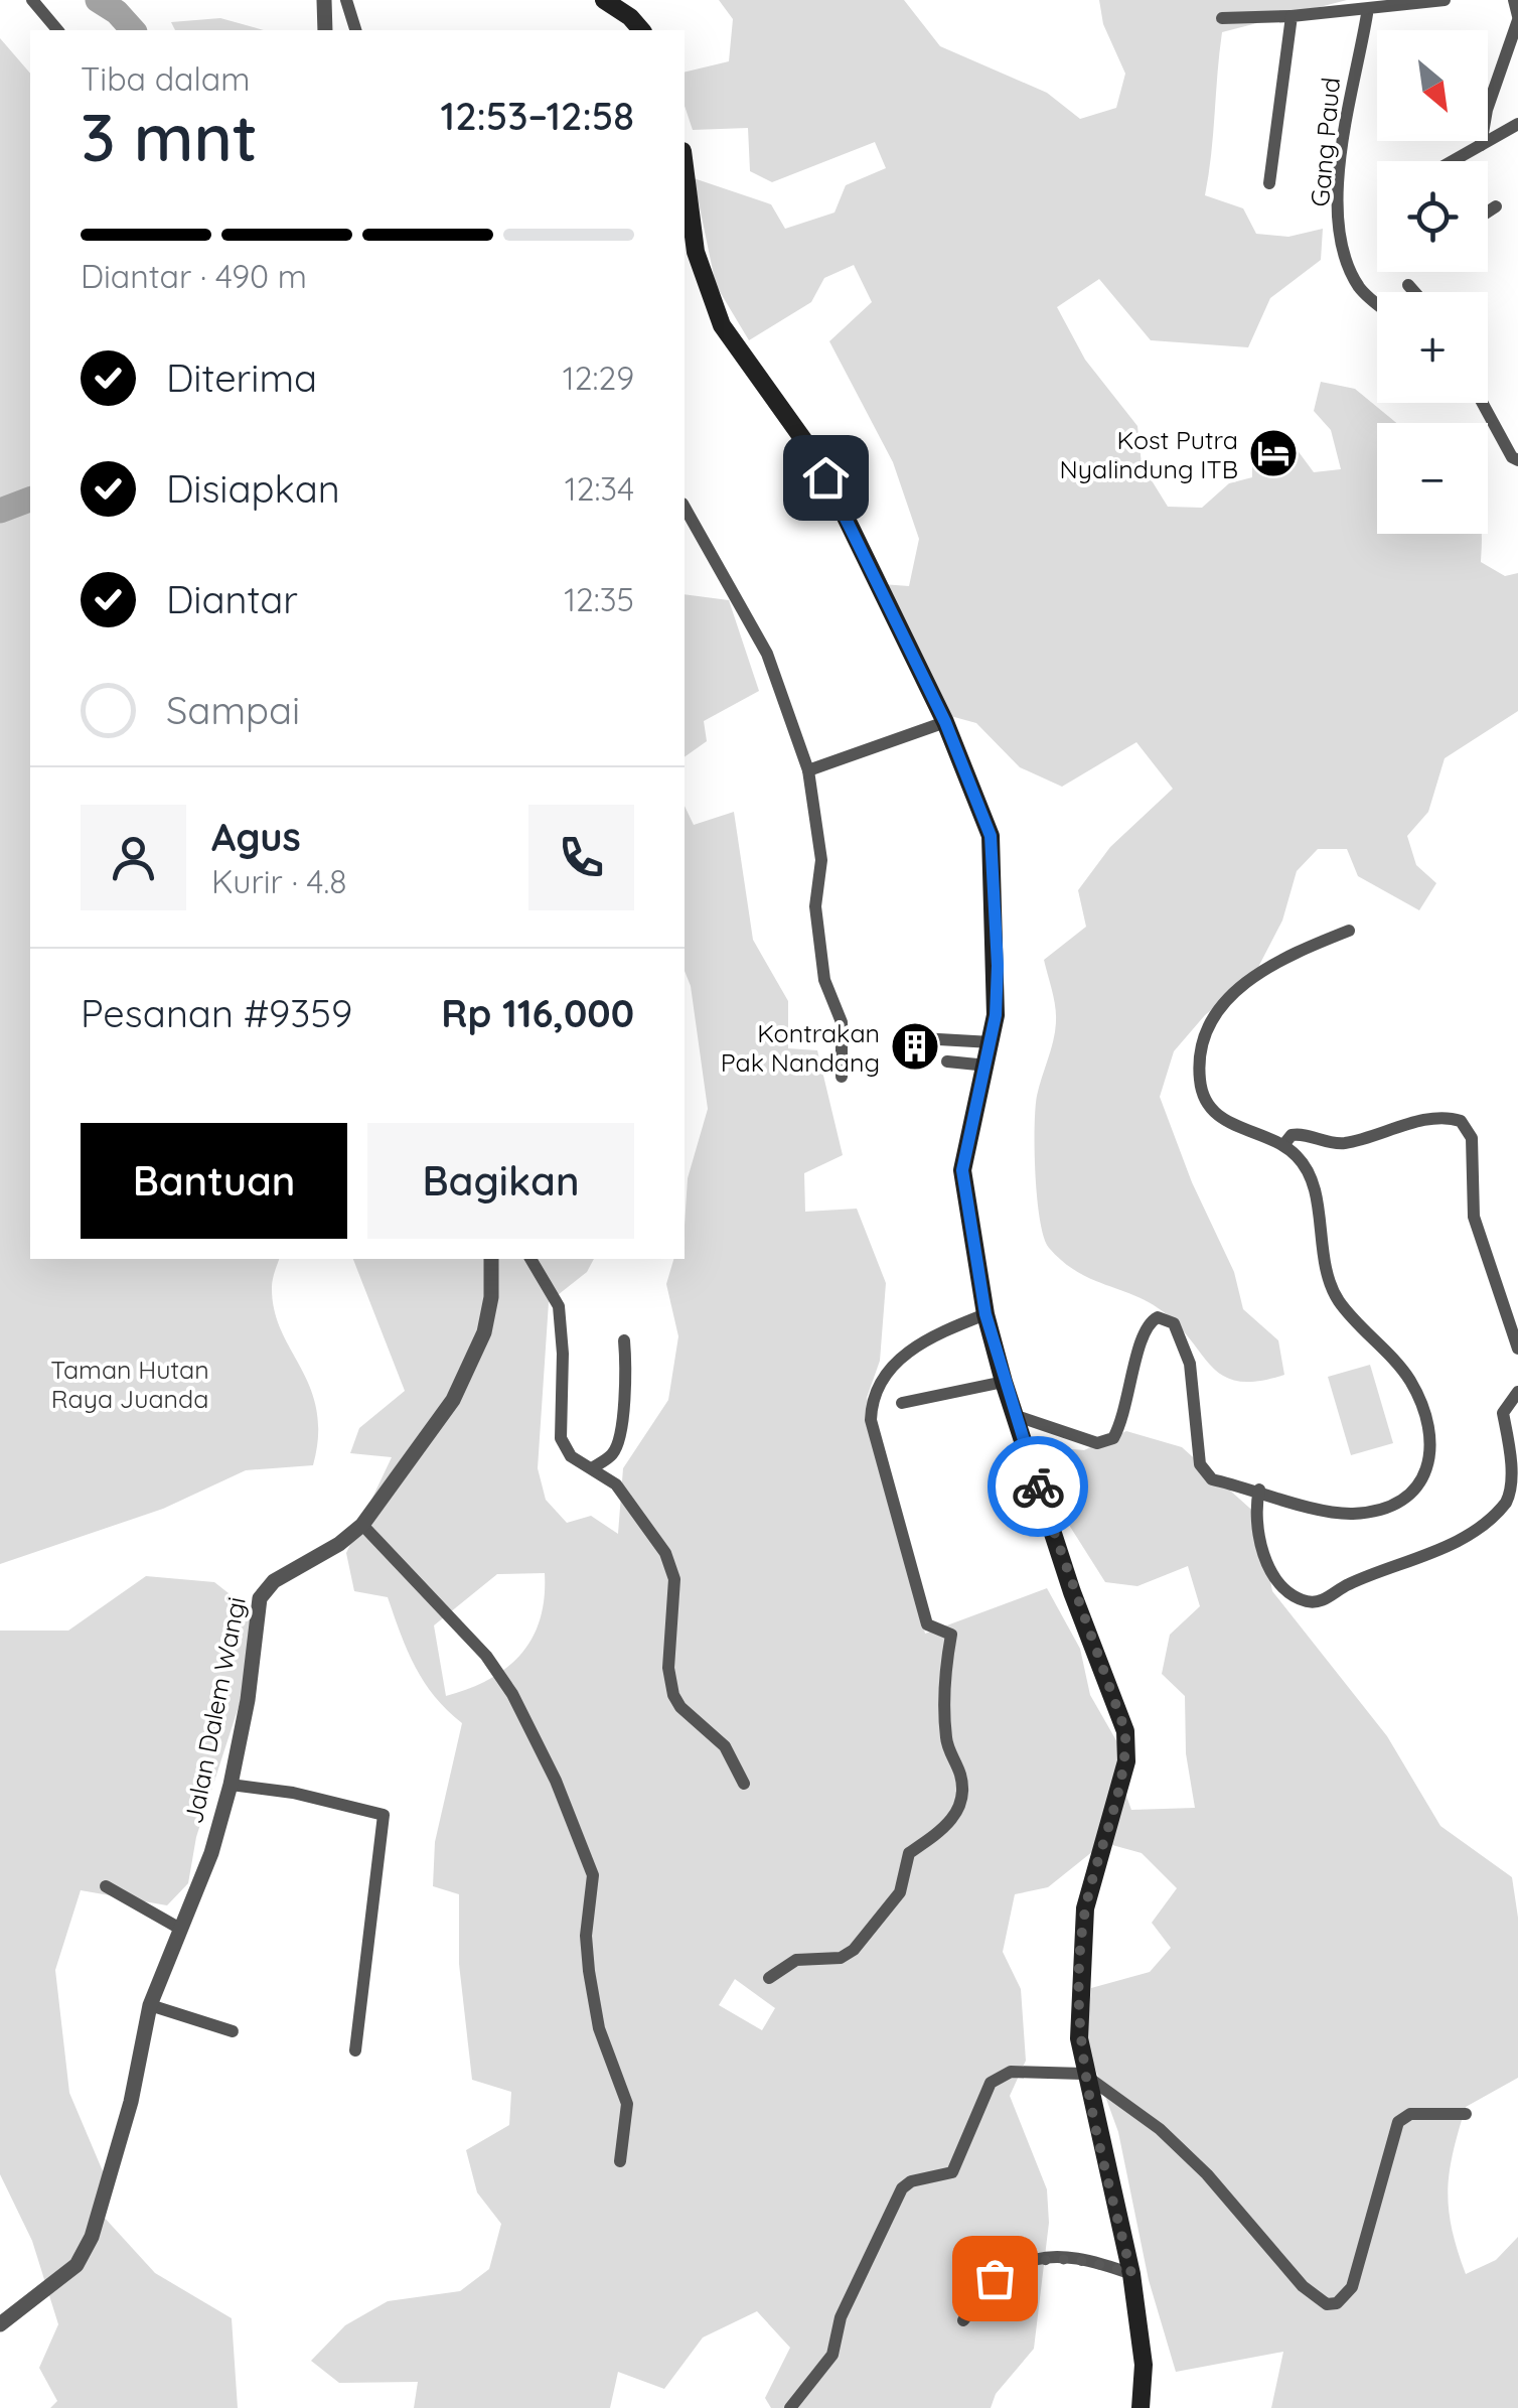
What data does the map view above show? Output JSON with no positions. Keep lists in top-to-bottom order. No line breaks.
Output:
{"streets":{"street":["Gang Paud","Jalan Dalem Wangi"]},"parks":["Taman Hutan Raya Juanda"],"places":{"hotel":["Kost Putra Nyalindung ITB"],"building":["Kontrakan Pak Nandang"]},"north":"bottom right","page":{"map_buttons":["+","−"],"heading":["3 mnt","Tiba dalam","12:53–12:58"],"panel":["Agus","Kurir · 4.8","Pesanan #9359","Rp 116,000"],"bar":"Diantar · 490 m","list":[["Diterima","12:29"],["Disiapkan","12:34"],["Diantar","12:35"],"Sampai"],"buttons":["Bantuan","Bagikan"]}}
